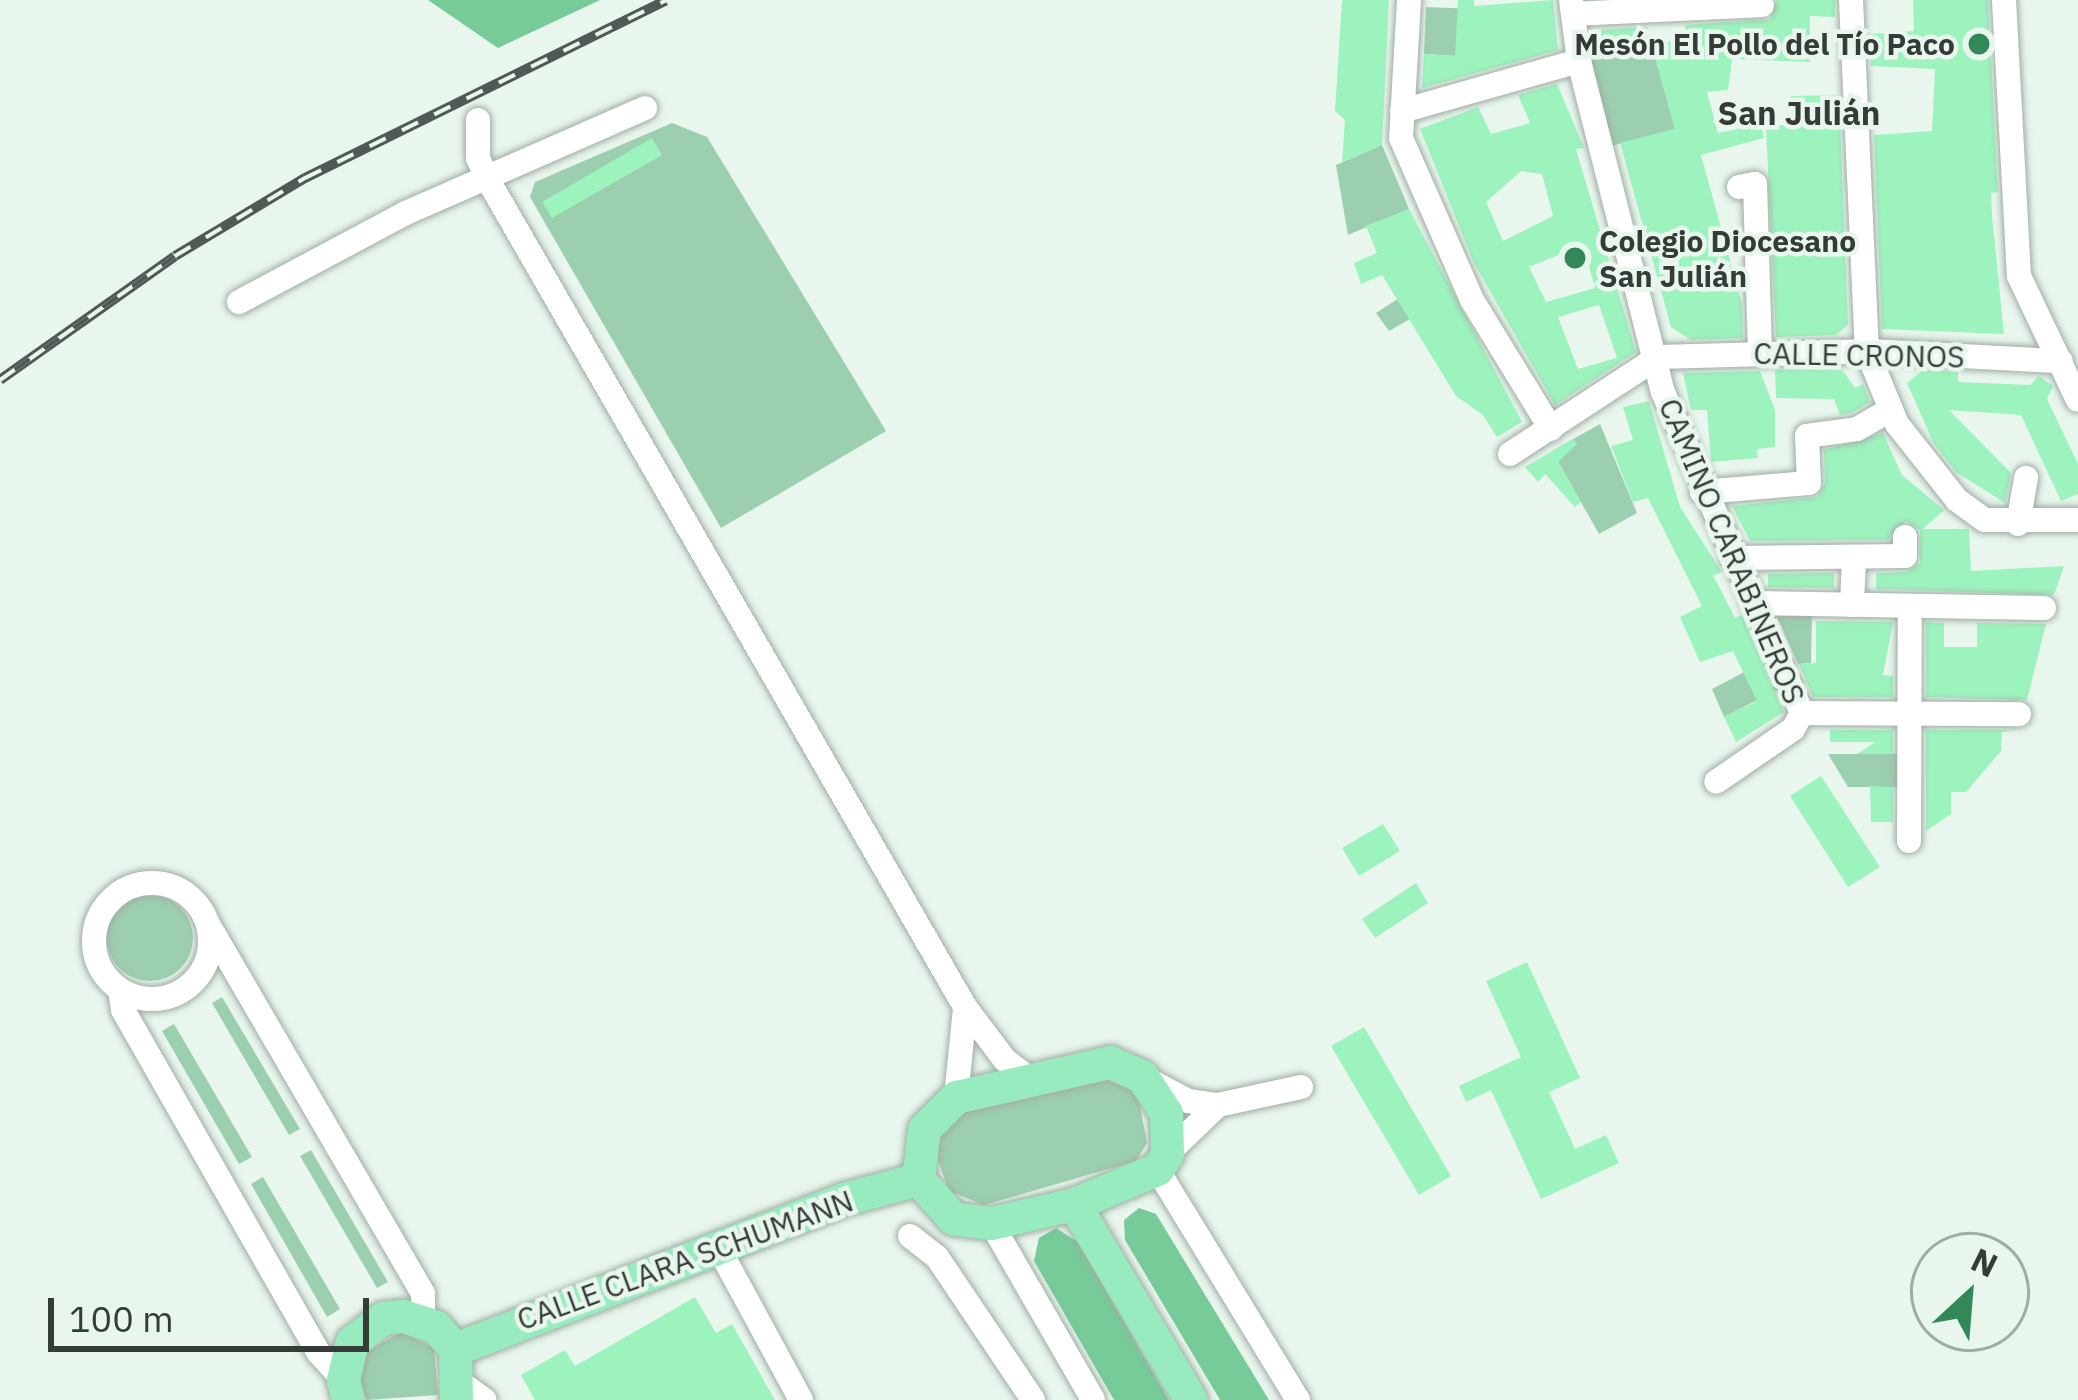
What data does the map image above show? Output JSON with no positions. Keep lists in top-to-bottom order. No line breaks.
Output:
{"streets":{"main road":["CALLE CLARA SCHUMANN"],"street":["CALLE CRONOS","CAMINO CARABINEROS"]},"crossings":[["CALLE CRONOS","CAMINO CARABINEROS"]],"districts":["San Julián"],"places":["Mesón El Pollo del Tío Paco","Colegio Diocesano San Julián"],"scale_bar":"100 m","north":"top right"}
